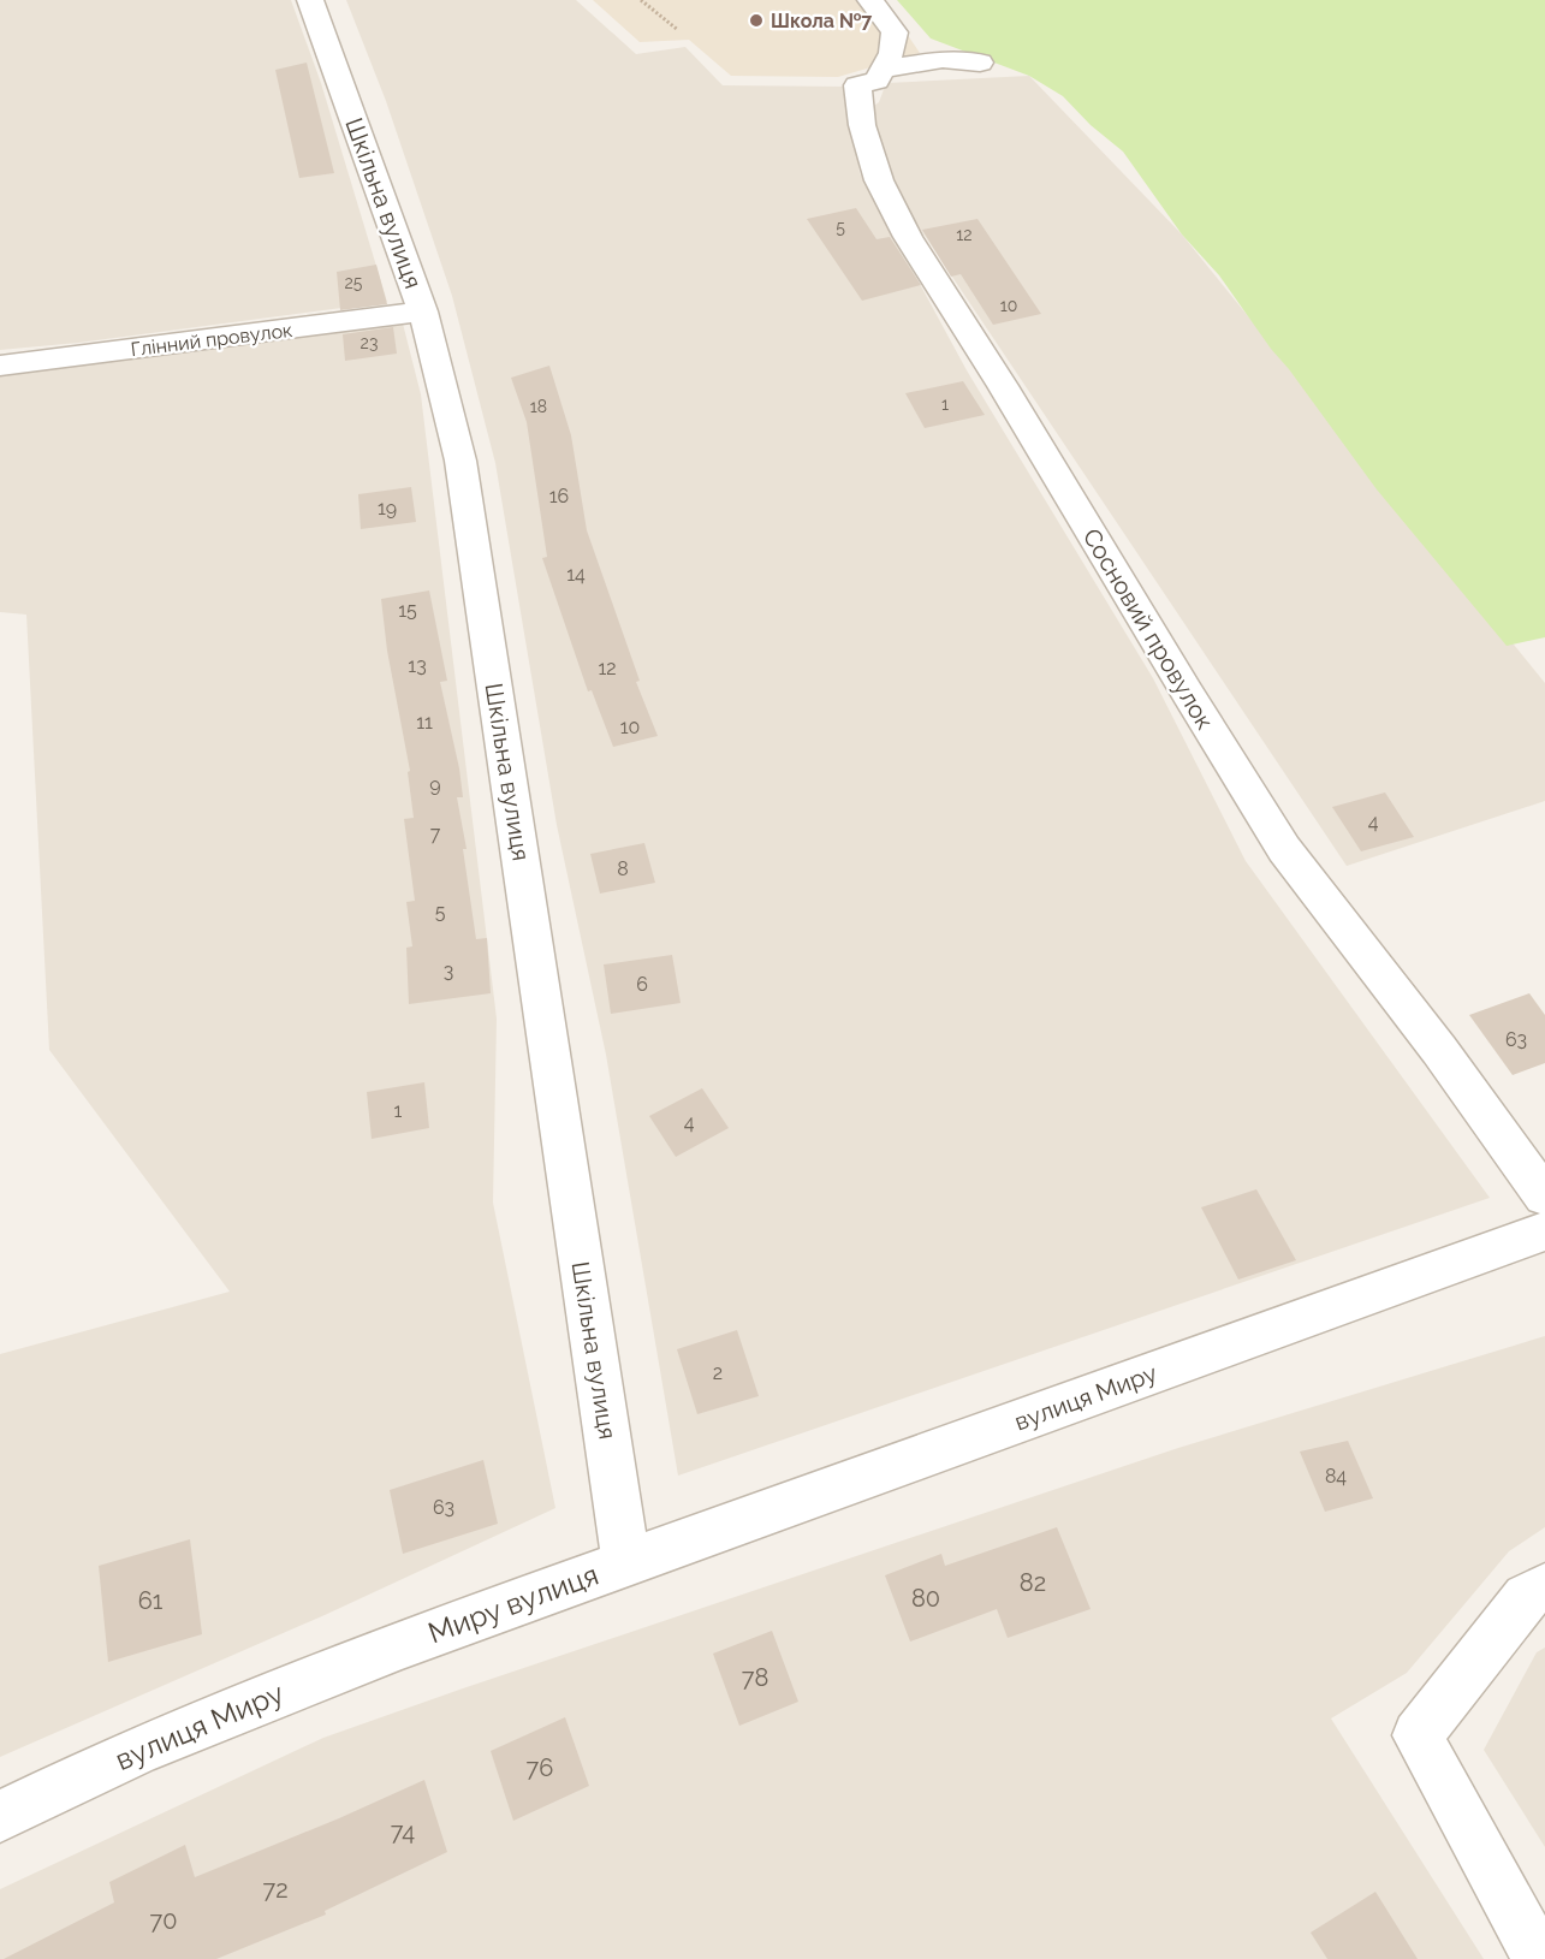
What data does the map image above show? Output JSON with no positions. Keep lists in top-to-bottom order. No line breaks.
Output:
{"streets":{"street":["Шкільна вулиця","Глінний провулок","Сосновий провулок","вулиця Миру","Миру вулиця"]},"crossings":[["Шкільна вулиця","Глінний провулок"],["Шкільна вулиця","вулиця Миру"],["Шкільна вулиця","Миру вулиця"],["вулиця Миру","Миру вулиця"]],"places":["Школа №7"],"house_numbers":["5","12","25","10","23","1","18","16","19","14","15","13","12","11","10","9","4","7","8","5","3","6","63","1","4","2","84","63","82","80","61","78","76","74","72","70"]}
